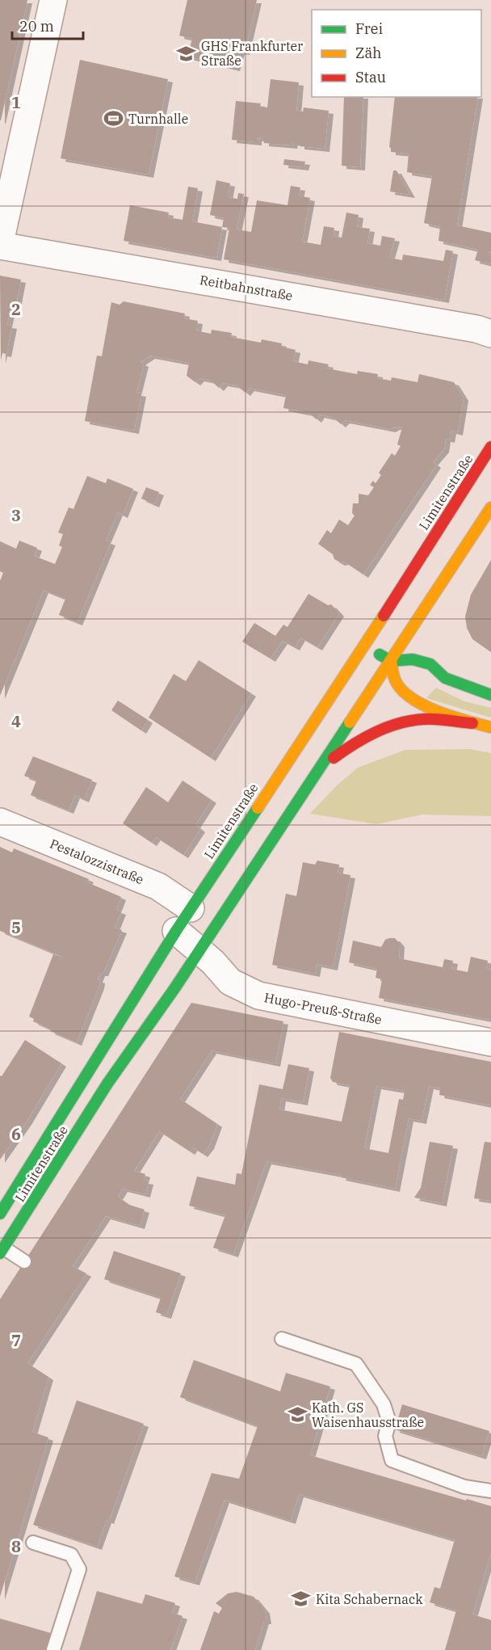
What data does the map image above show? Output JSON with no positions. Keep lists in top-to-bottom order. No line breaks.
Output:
{"streets":{"main road":["Limitenstraße"],"street":["Reitbahnstraße","Pestalozzistraße","Hugo-Preuß-Straße"]},"crossings":[["Limitenstraße","Pestalozzistraße"],["Limitenstraße","Hugo-Preuß-Straße"]],"places":{"school or university":["GHS Frankfurter Straße","Kath. GS Waisenhausstraße","Kita Schabernack"],"sports":["Turnhalle"]},"legend":["Frei","Zäh","Stau"],"scale_bar":"20 m","grid":{"rows":["1","2","3","4","5","6","7","8"]}}
